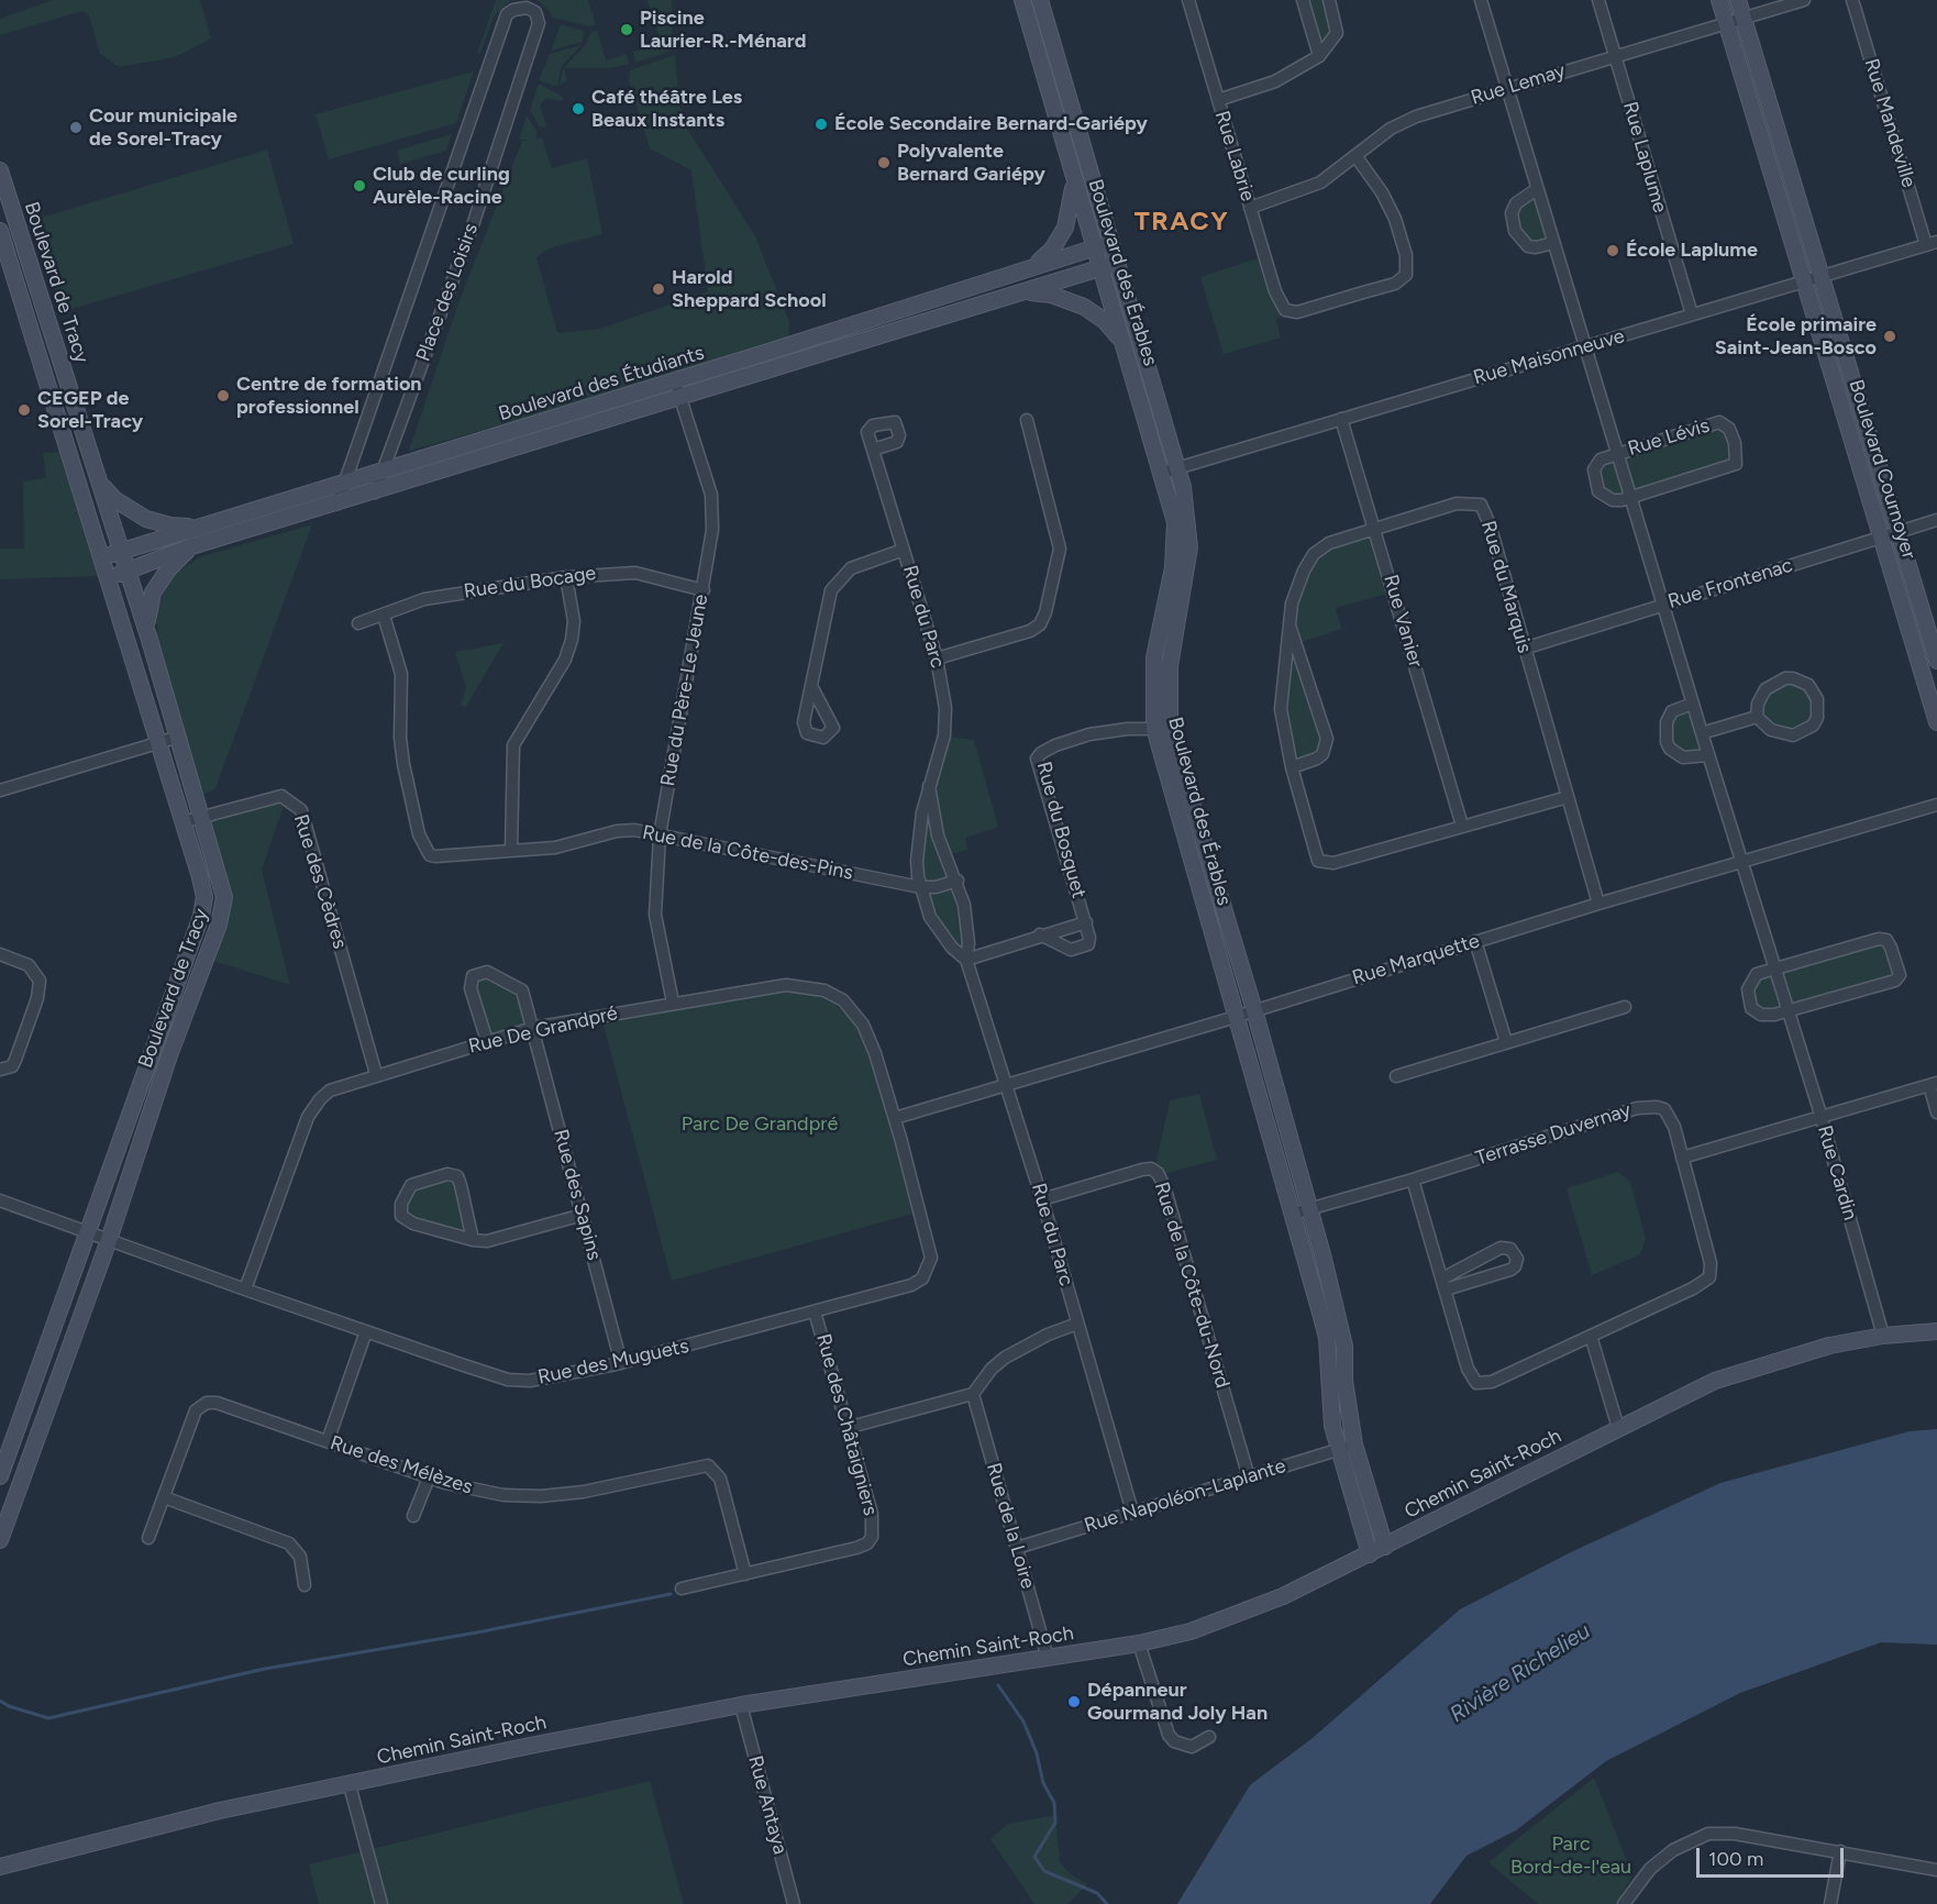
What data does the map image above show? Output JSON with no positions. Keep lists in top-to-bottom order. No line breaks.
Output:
{"streets":{"street":["Rue Lemay","Rue Mandeville","Rue Labrie","Rue Laplume","Boulevard des Érables","Boulevard de Tracy","Place des Loisirs","Rue Maisonneuve","Boulevard des Étudiants","Rue Lévis","Boulevard Cournoyer","Rue du Bocage","Rue Frontenac","Rue du Marquis","Rue du Parc","Rue Vanier","Rue du Père-Le Jeune","Rue du Bosquet","Rue de la Côte-des-Pins","Rue des Cèdres","Rue Marquette","Rue De Grandpré","Terrasse Duvernay","Rue Cardin","Rue des Sapins","Rue de la Côte-du-Nord","Rue des Muguets","Rue des Châtaigniers","Rue des Mélèzes","Chemin Saint-Roch","Rue Napoléon-Laplante","Rue de la Loire","Rue Antaya"]},"crossings":[["Rue Lemay","Rue Labrie"],["Rue Lemay","Rue Laplume"],["Rue Lemay","Boulevard Cournoyer"],["Rue Lemay","Rue Cardin"],["Rue Mandeville","Rue Maisonneuve"],["Rue Laplume","Rue Maisonneuve"],["Boulevard des Érables","Rue Maisonneuve"],["Boulevard des Érables","Boulevard des Étudiants"],["Boulevard des Érables","Rue du Bosquet"],["Boulevard des Érables","Rue Marquette"],["Boulevard des Érables","Terrasse Duvernay"],["Boulevard des Érables","Chemin Saint-Roch"],["Boulevard des Érables","Rue Napoléon-Laplante"],["Boulevard de Tracy","Boulevard des Étudiants"],["Boulevard de Tracy","Rue des Cèdres"],["Boulevard de Tracy","Rue des Muguets"],["Place des Loisirs","Boulevard des Étudiants"],["Rue Maisonneuve","Boulevard Cournoyer"],["Rue Maisonneuve","Rue Vanier"],["Rue Maisonneuve","Rue Cardin"],["Boulevard des Étudiants","Rue du Père-Le Jeune"],["Rue Lévis","Rue Cardin"],["Boulevard Cournoyer","Rue Frontenac"],["Rue du Bocage","Rue du Père-Le Jeune"],["Rue du Bocage","Rue de la Côte-des-Pins"],["Rue Frontenac","Rue du Marquis"],["Rue Frontenac","Rue Cardin"],["Rue du Marquis","Rue Vanier"],["Rue du Marquis","Rue Marquette"],["Rue du Parc","Rue du Bosquet"],["Rue du Parc","Rue de la Côte-des-Pins"],["Rue du Parc","Rue Marquette"],["Rue du Parc","Rue de la Côte-du-Nord"],["Rue du Parc","Rue Napoléon-Laplante"],["Rue du Père-Le Jeune","Rue de la Côte-des-Pins"],["Rue du Père-Le Jeune","Rue De Grandpré"],["Rue des Cèdres","Rue De Grandpré"],["Rue Marquette","Rue De Grandpré"],["Rue Marquette","Rue Cardin"],["Rue Marquette","Rue des Muguets"],["Rue De Grandpré","Rue des Sapins"],["Rue De Grandpré","Rue des Muguets"],["Rue Cardin","Chemin Saint-Roch"],["Rue des Sapins","Rue des Muguets"],["Rue de la Côte-du-Nord","Rue Napoléon-Laplante"],["Rue des Muguets","Rue des Châtaigniers"],["Rue des Châtaigniers","Rue des Mélèzes"],["Chemin Saint-Roch","Rue de la Loire"],["Chemin Saint-Roch","Rue Antaya"],["Rue Napoléon-Laplante","Rue de la Loire"]],"districts":["TRACY"],"water":["Rivière Richelieu"],"parks":["Parc De Grandpré","Parc Bord-de-l'eau"],"places":["Piscine Laurier-R.-Ménard","Café théâtre Les Beaux Instants","École Secondaire Bernard-Gariépy","Cour municipale de Sorel-Tracy","Polyvalente Bernard Gariépy","Club de curling Aurèle-Racine","École Laplume","Harold Sheppard School","École primaire Saint-Jean-Bosco","Centre de formation professionnel","CEGEP de Sorel-Tracy","Dépanneur Gourmand Joly Han"],"scale_bar":"100 m"}
